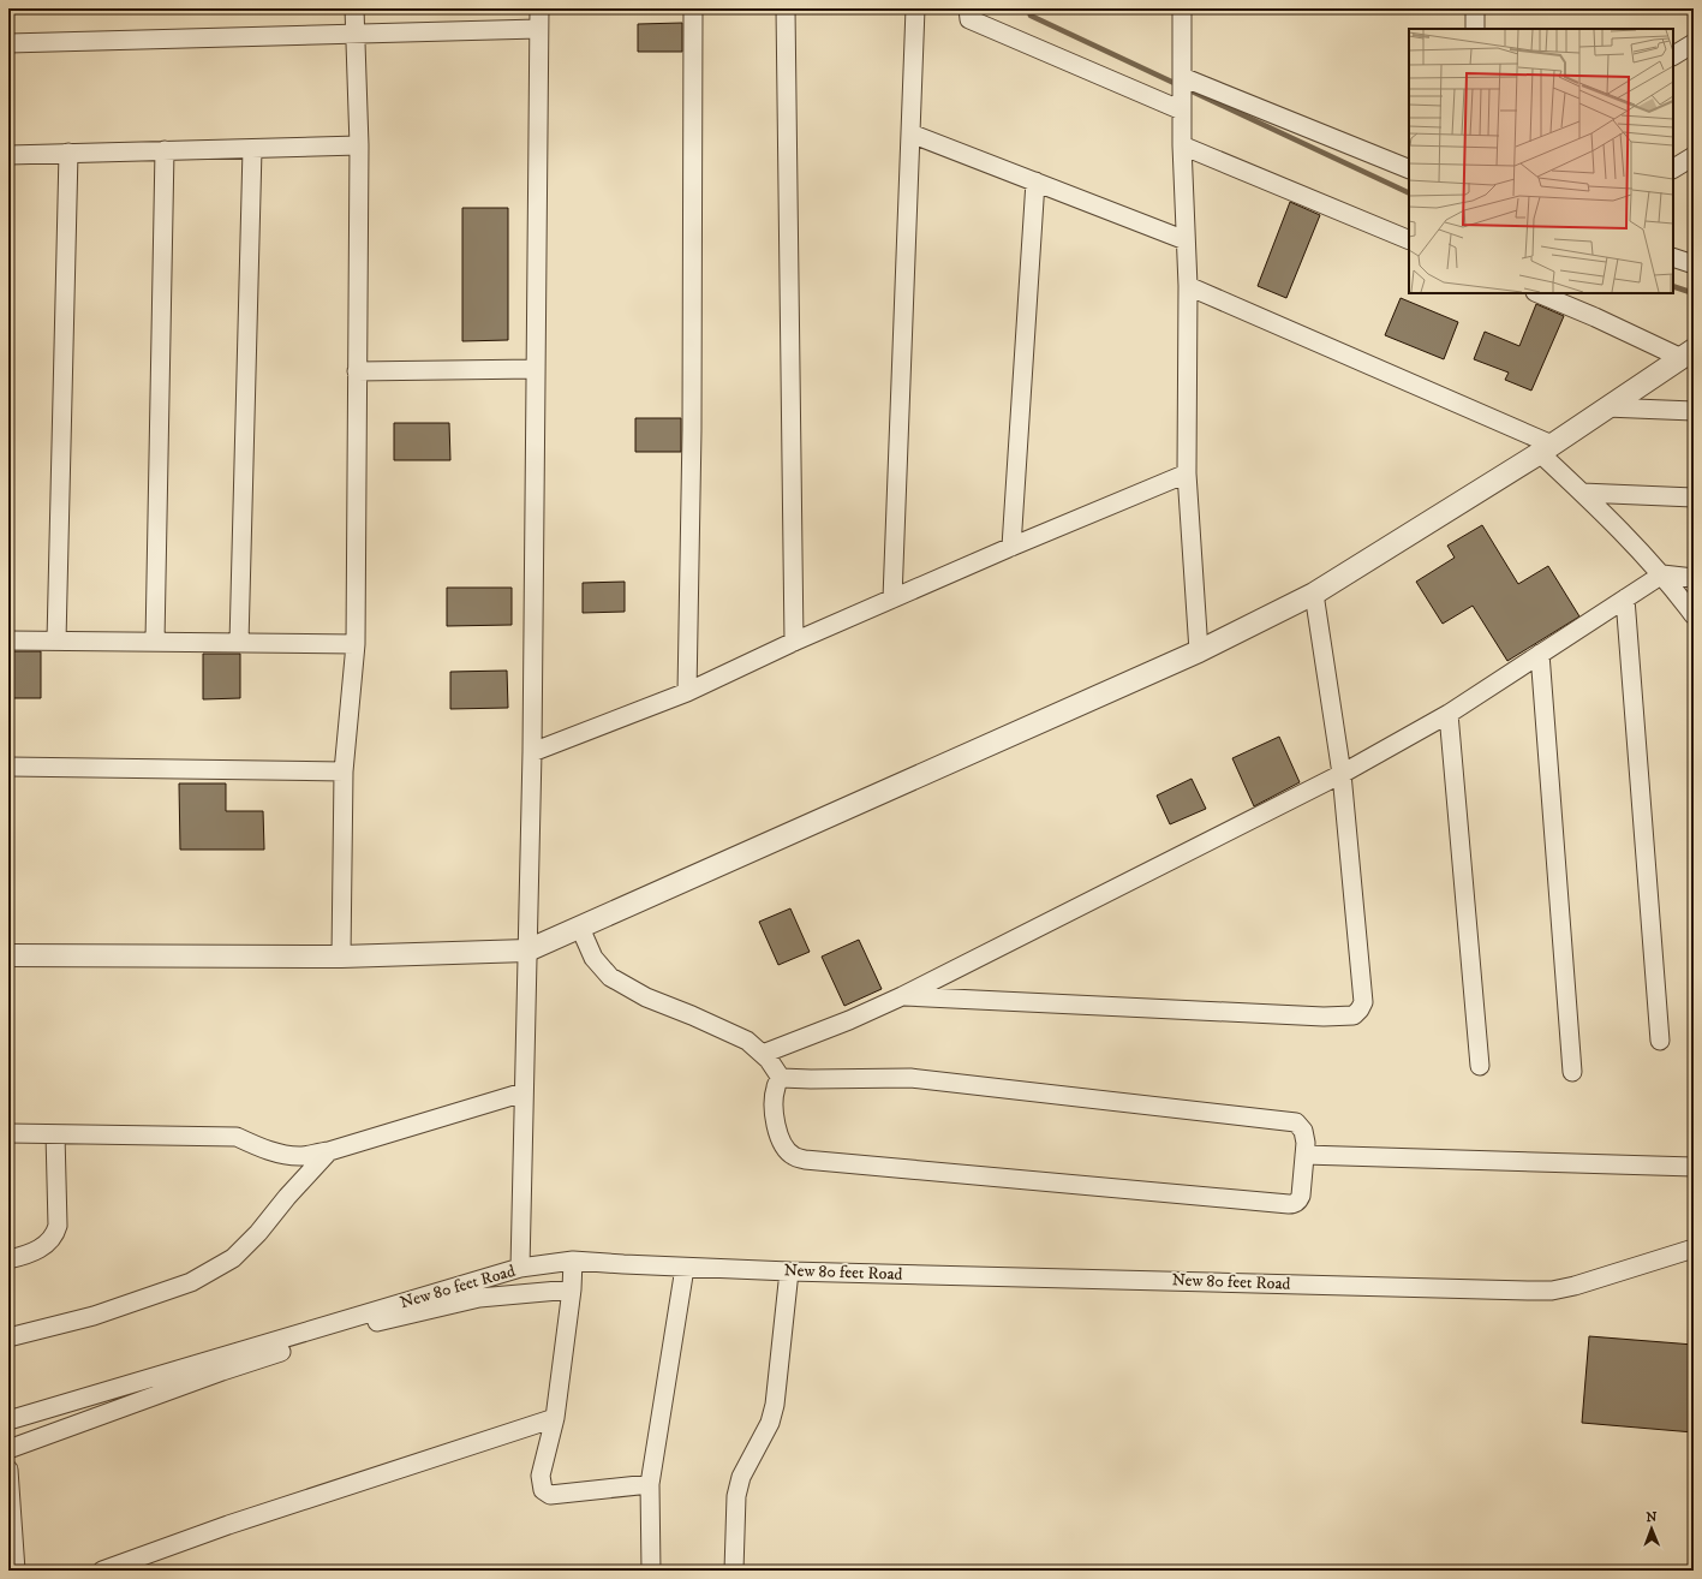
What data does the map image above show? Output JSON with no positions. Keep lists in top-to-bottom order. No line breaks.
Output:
{"streets":{"street":["New 80 feet Road"]},"north":"top"}
